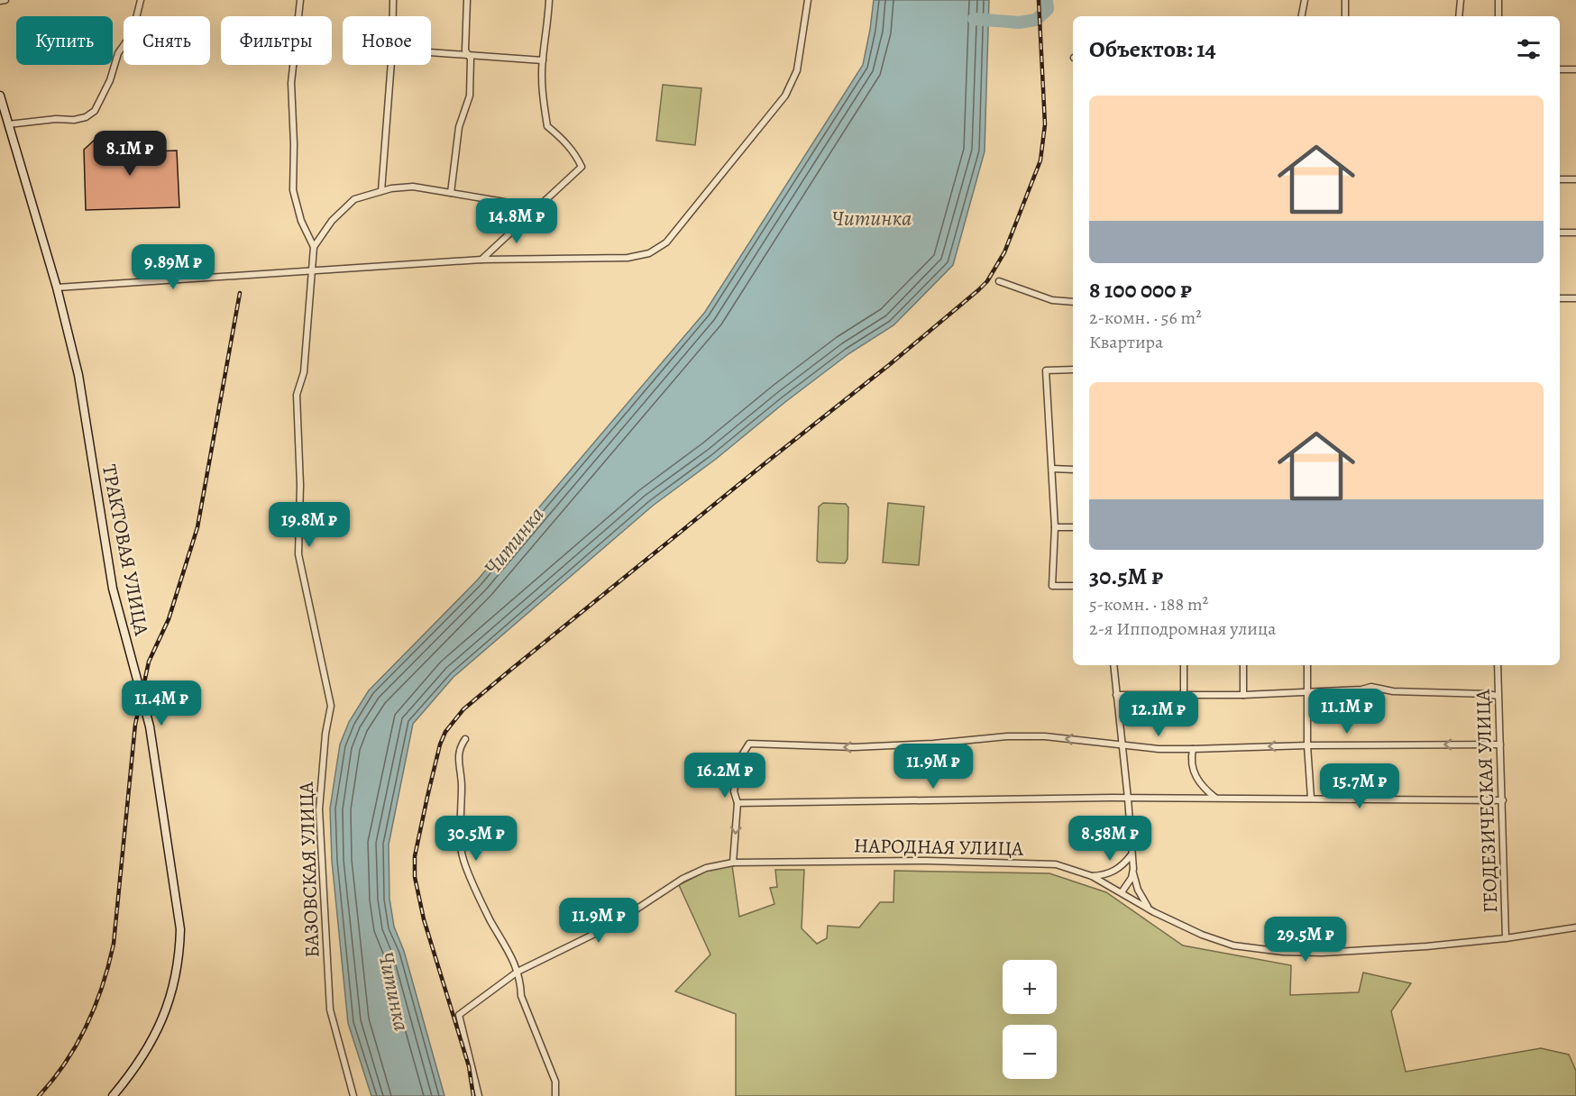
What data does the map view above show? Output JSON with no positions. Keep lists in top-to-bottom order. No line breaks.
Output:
{"streets":{"main road":["ТРАКТОВАЯ УЛИЦА"],"street":["ГЕОДЕЗИЧЕСКАЯ УЛИЦА","НАРОДНАЯ УЛИЦА","БАЗОВСКАЯ УЛИЦА"]},"crossings":[["ГЕОДЕЗИЧЕСКАЯ УЛИЦА","НАРОДНАЯ УЛИЦА"]],"water":["Читинка"],"page":{"chip":["Купить","Снять","Фильтры","Новое"],"heading":"Объектов: 14","list":[{"name":"8 100 000 ₽","note":"2-комн. · 56 m² · Квартира"},{"name":"30.5M ₽","note":"5-комн. · 188 m² · 2-я Ипподромная улица"}],"price":["8.1M ₽","14.8M ₽","9.89M ₽","19.8M ₽","11.4M ₽","11.1M ₽","12.1M ₽","11.9M ₽","16.2M ₽","15.7M ₽","30.5M ₽","8.58M ₽","11.9M ₽","29.5M ₽"],"map_buttons":["+","−"]}}
